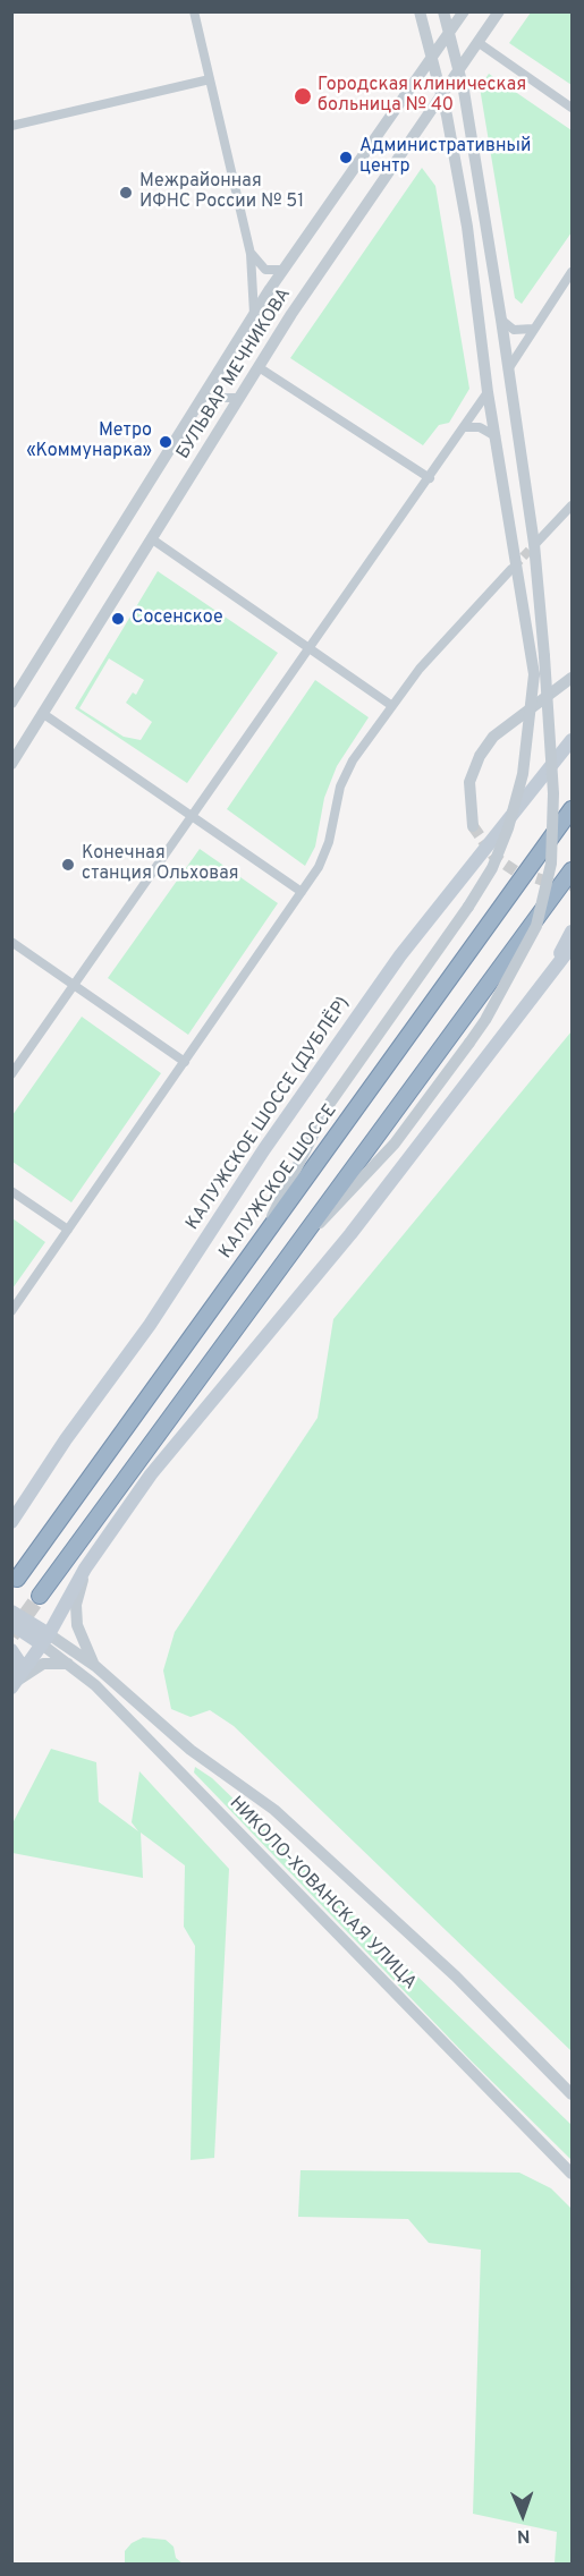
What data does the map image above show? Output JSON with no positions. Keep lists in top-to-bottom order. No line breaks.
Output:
{"streets":{"highway":["КАЛУЖСКОЕ ШОССЕ"],"main road":["КАЛУЖСКОЕ ШОССЕ (ДУБЛЁР)"],"street":["БУЛЬВАР МЕЧНИКОВА","НИКОЛО-ХОВАНСКАЯ УЛИЦА"]},"places":["Городская клиническая больница № 40","Административный центр","Межрайонная ИФНС России № 51","Метро «Коммунарка»","Сосенское","Конечная станция Ольховая"],"north":"bottom"}
